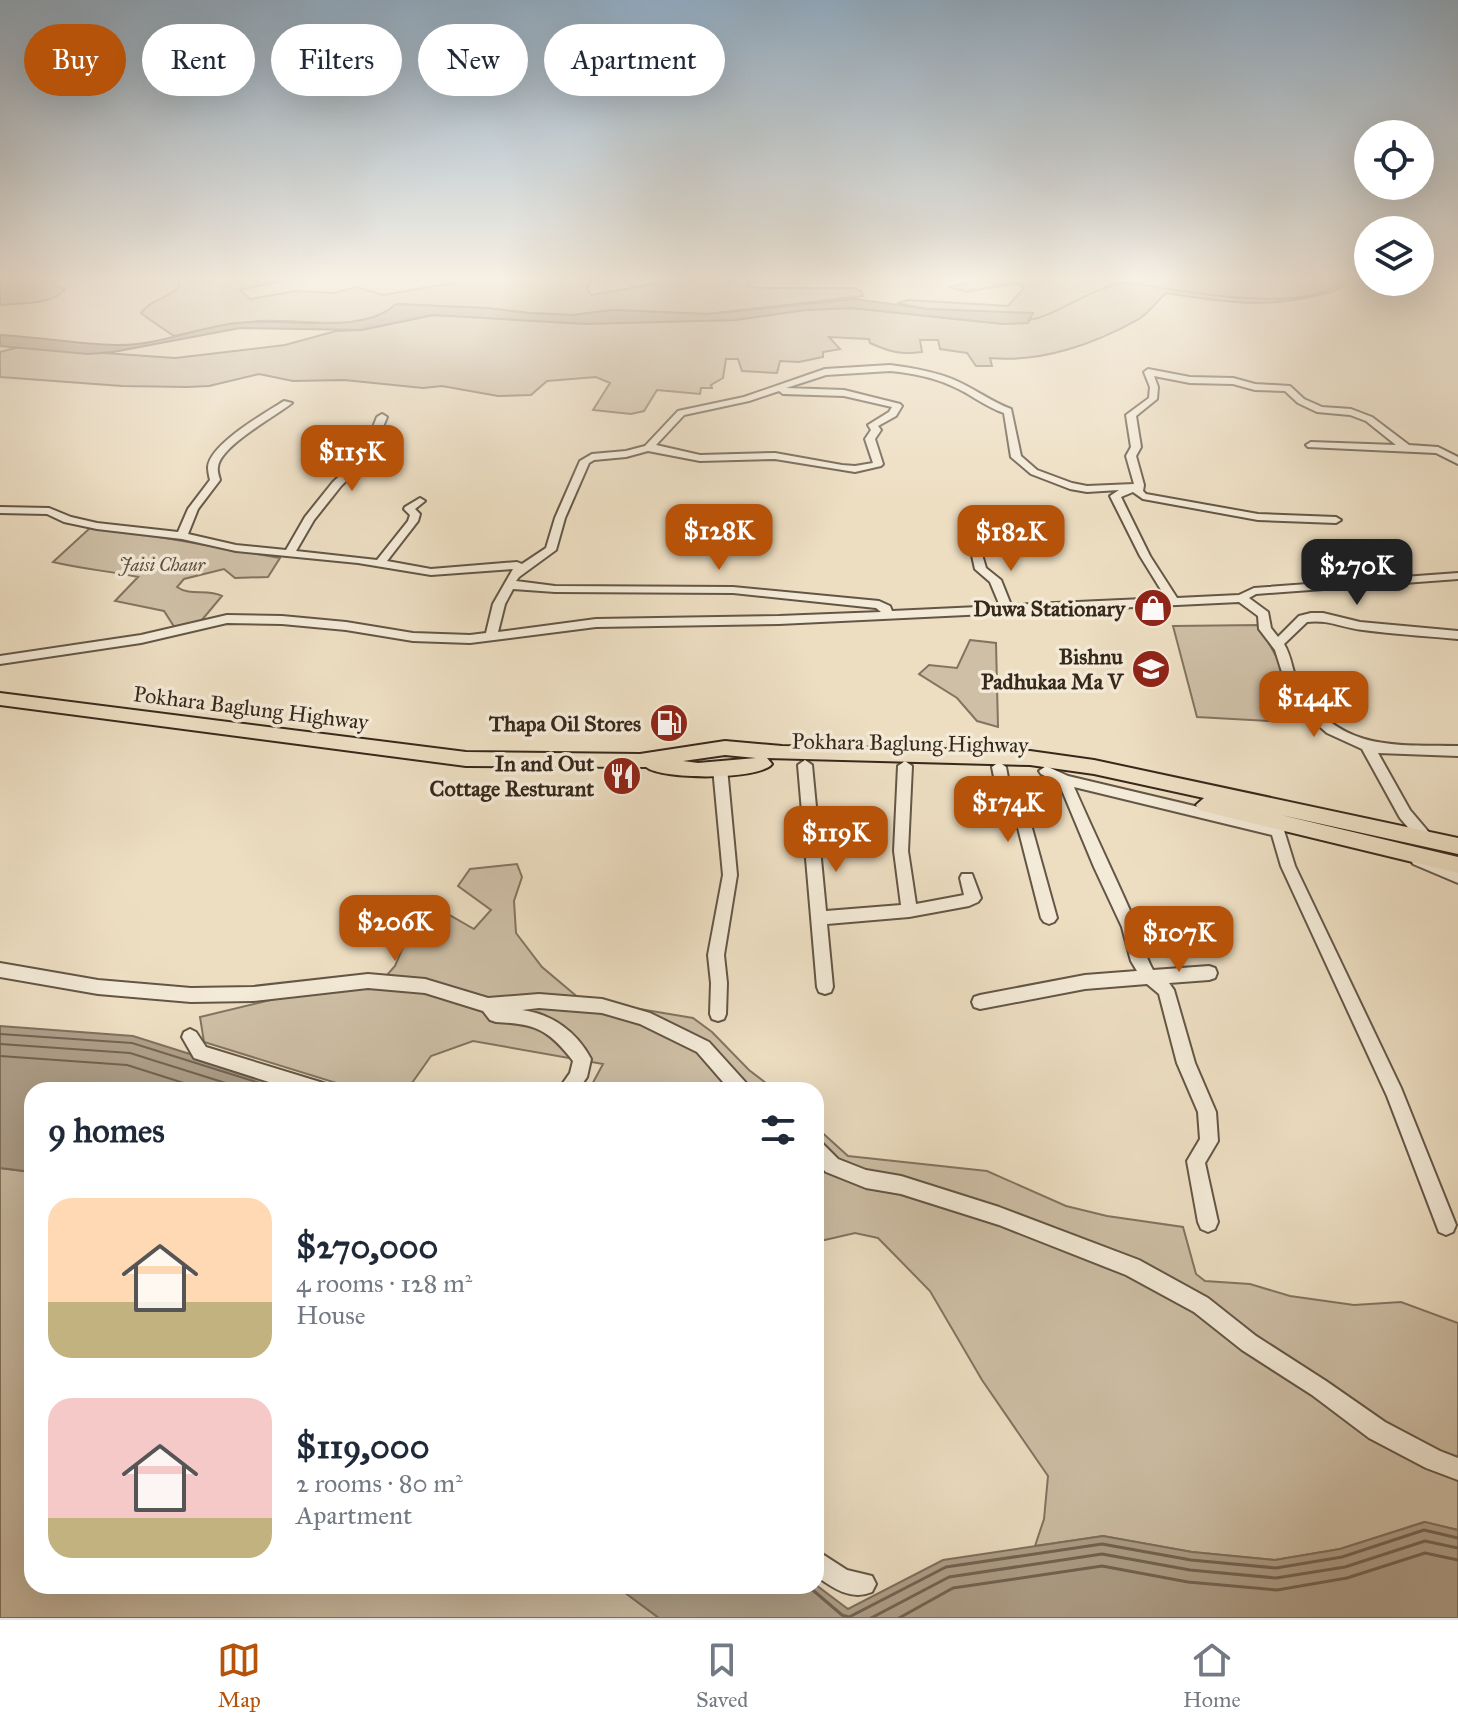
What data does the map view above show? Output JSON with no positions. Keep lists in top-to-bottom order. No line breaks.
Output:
{"streets":{"highway":["Pokhara Baglung Highway"]},"parks":["Jaisi Chaur"],"places":{"shop":["Duwa Stationary"],"school or university":["Bishnu Padhukaa Ma V"],"fuel station":["Thapa Oil Stores"],"restaurant":["In and Out Cottage Resturant"]},"page":{"chip":["Buy","Rent","Filters","New","Apartment"],"price":["$115K","$128K","$182K","$270K","$144K","$174K","$119K","$206K","$107K"],"heading":"9 homes","list":[{"name":"$270,000","note":"4 rooms · 128 m² · House"},{"name":"$119,000","note":"2 rooms · 80 m² · Apartment"}],"tabs":["Map","Saved","Home"]}}
